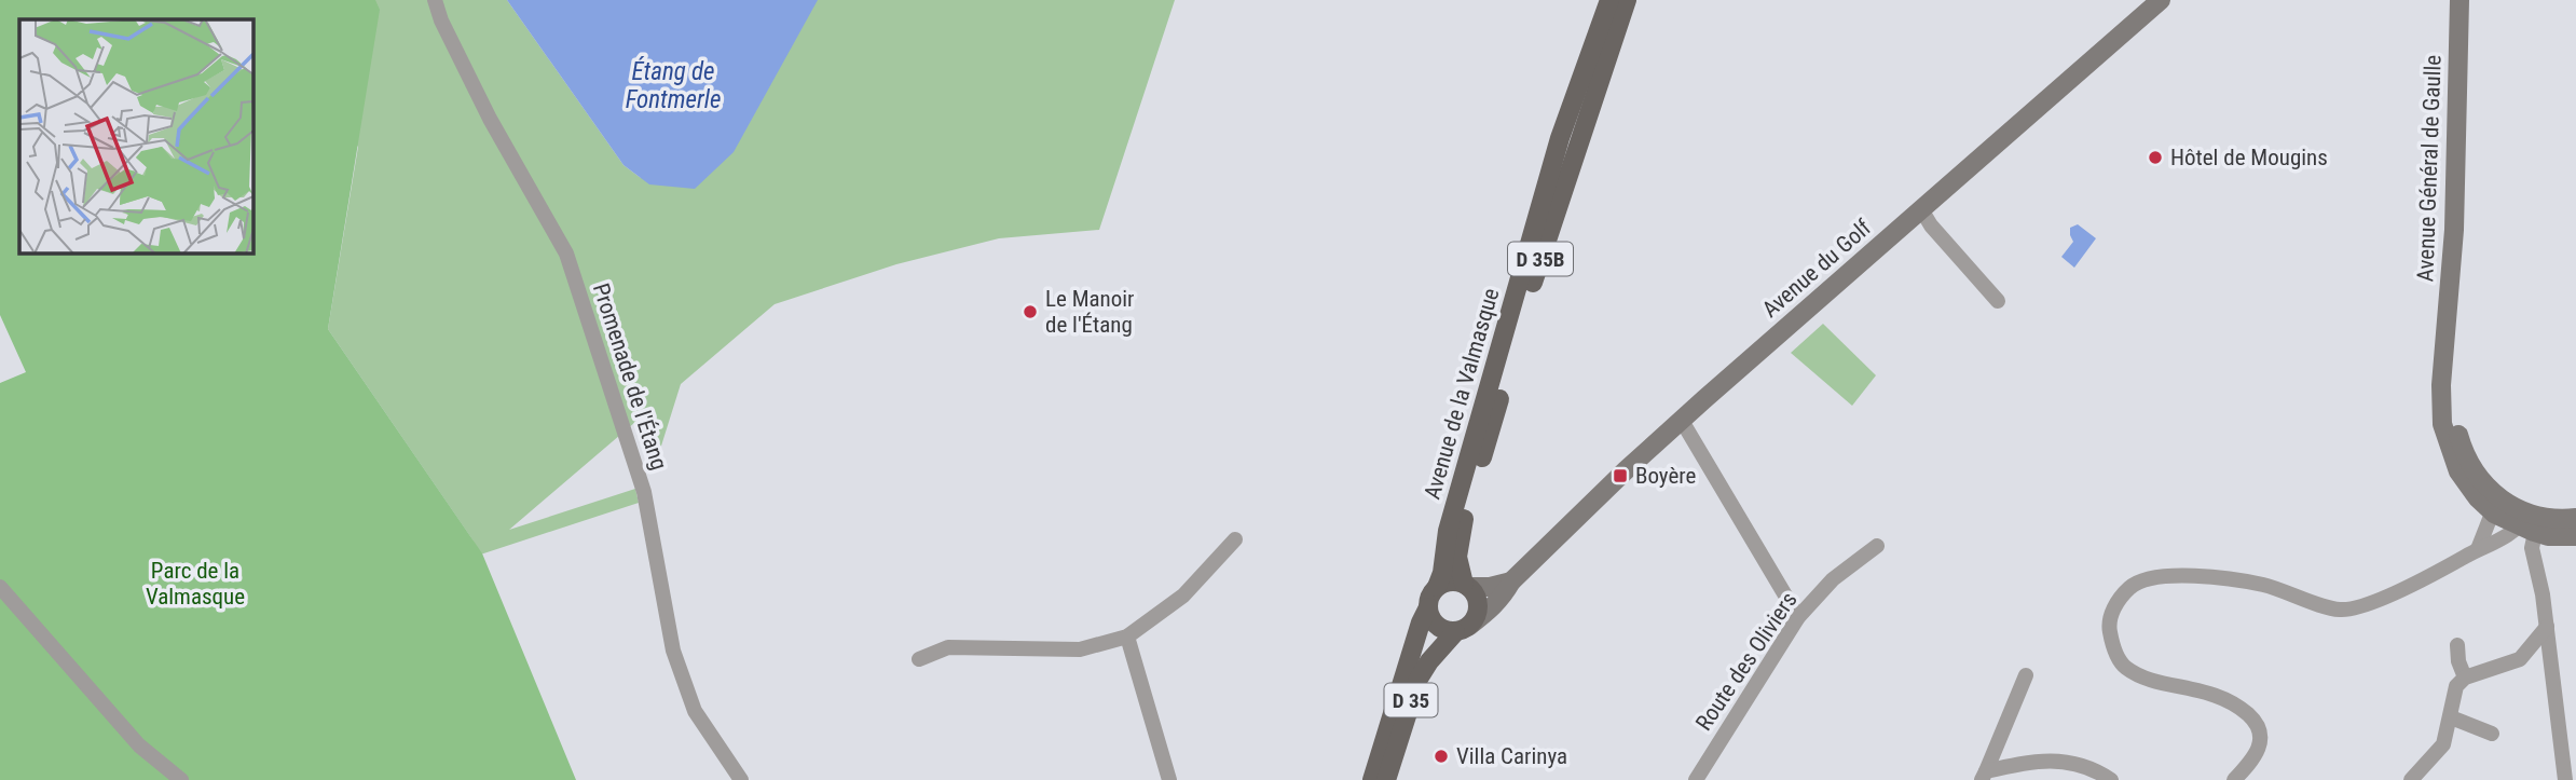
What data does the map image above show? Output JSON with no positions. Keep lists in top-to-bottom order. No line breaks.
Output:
{"streets":{"main road":["D 35B","Avenue du Golf","Avenue de la Valmasque","D 35"],"street":["Avenue Général de Gaulle","Promenade de l'Étang","Route des Oliviers"]},"crossings":[["Avenue du Golf","Avenue de la Valmasque"],["Avenue du Golf","D 35"],["Avenue de la Valmasque","D 35"]],"water":["Étang de Fontmerle"],"parks":["Parc de la Valmasque"],"places":{"other":["Hôtel de Mougins","Le Manoir de l'Étang","Villa Carinya"],"transit":["Boyère"]}}
